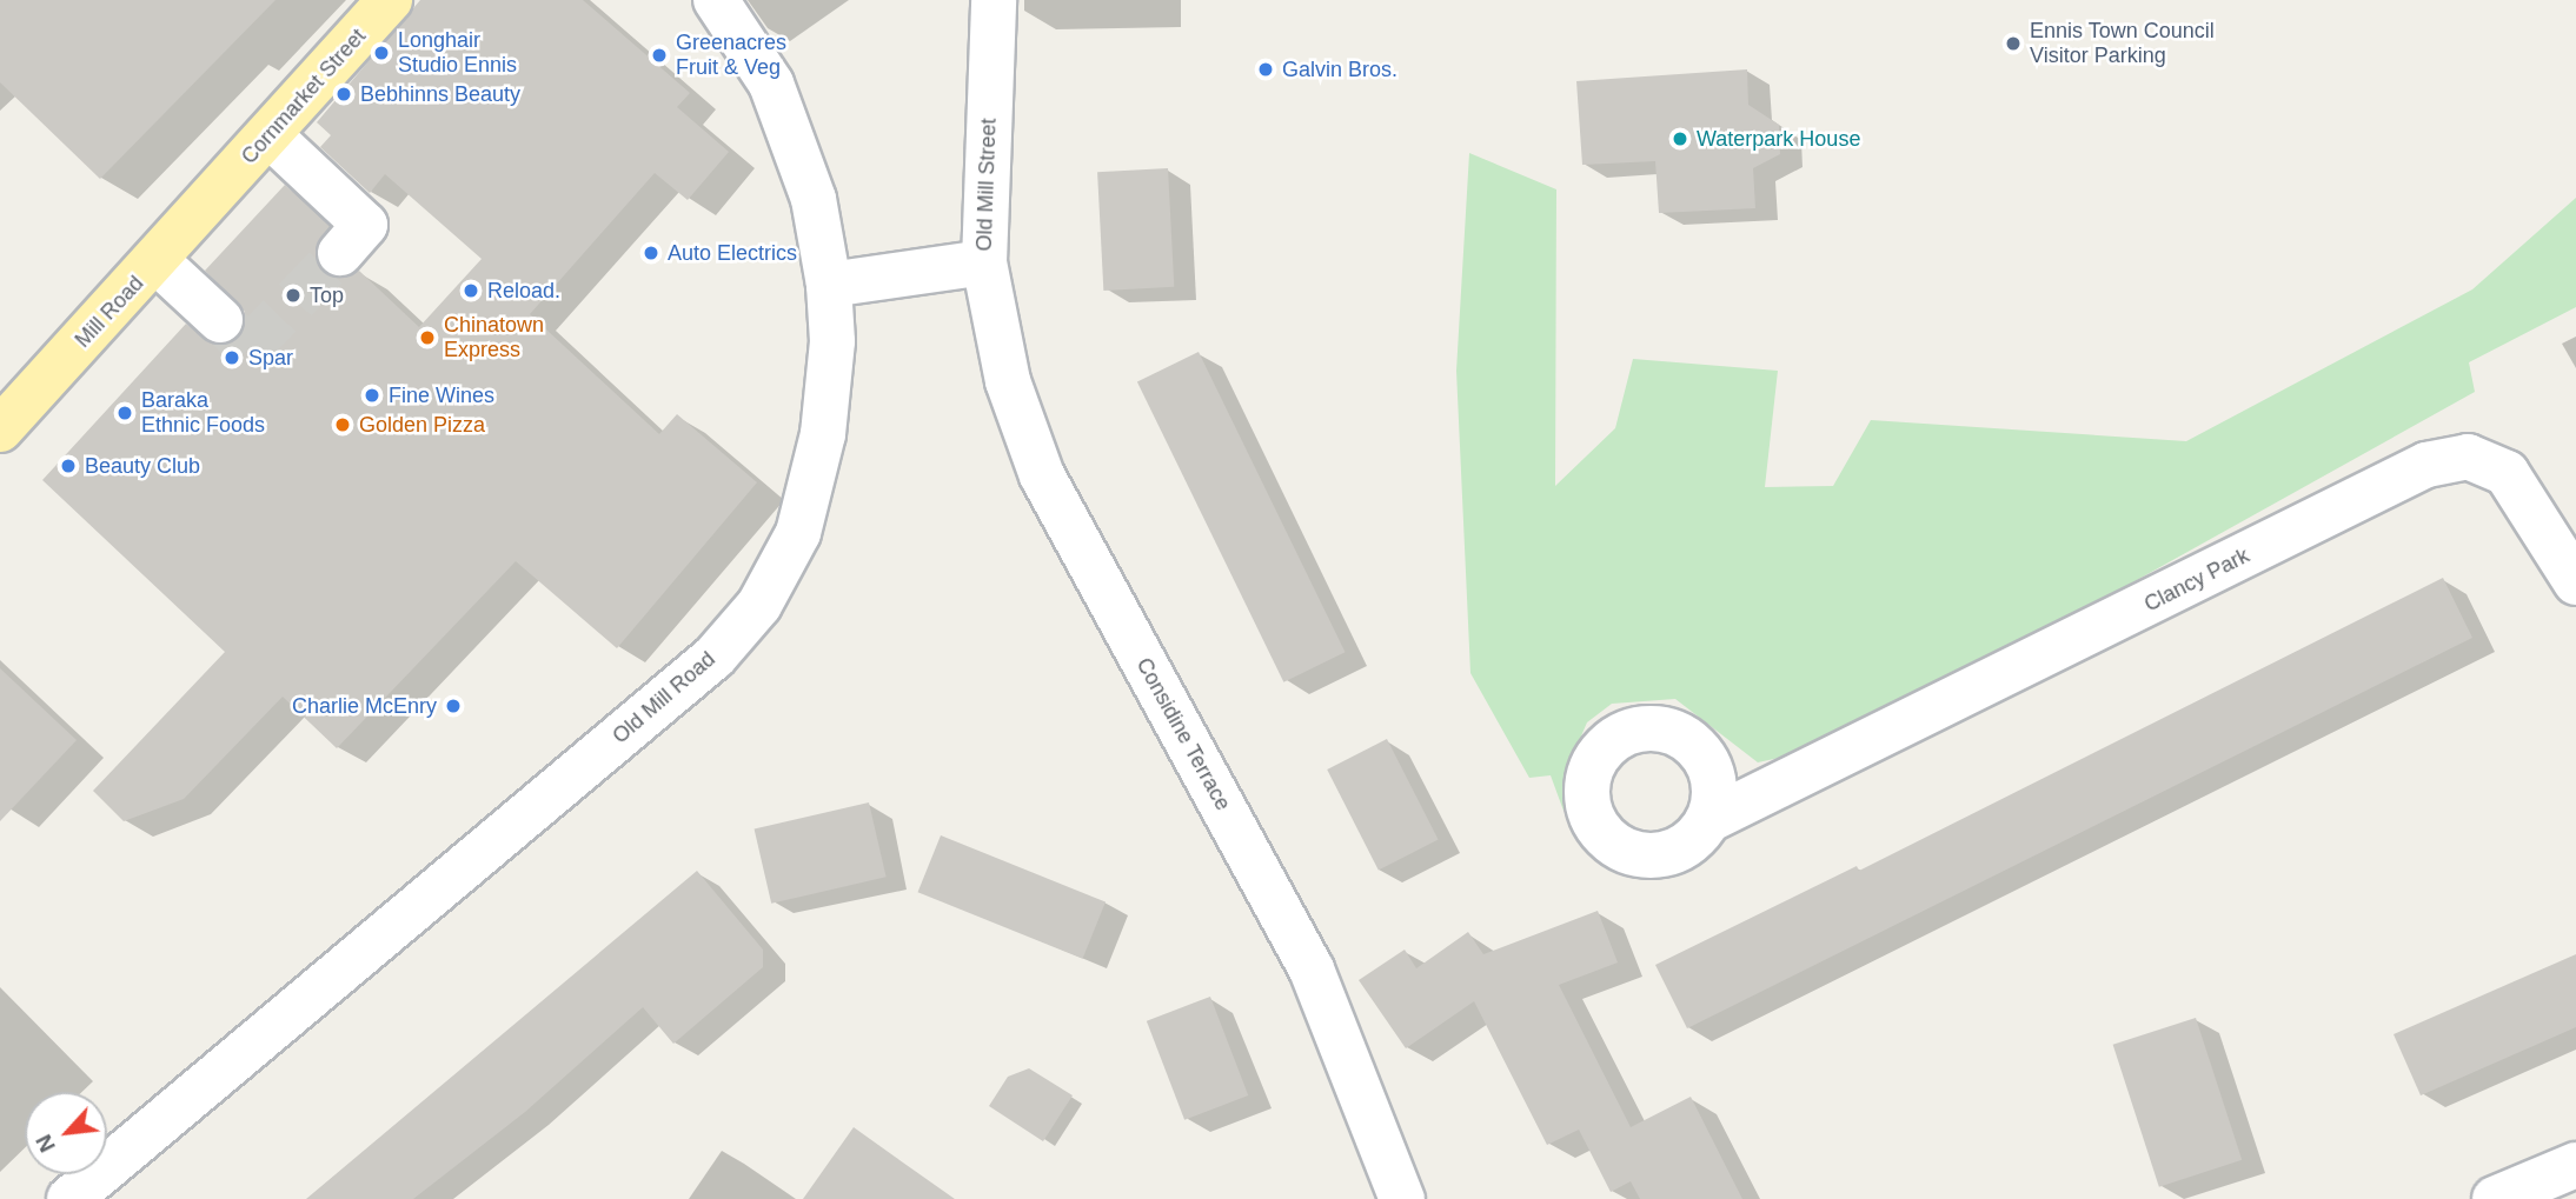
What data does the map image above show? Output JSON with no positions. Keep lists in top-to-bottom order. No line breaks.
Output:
{"streets":{"main road":["Cornmarket Street","Mill Road"],"street":["Old Mill Street","Clancy Park","Old Mill Road","Considine Terrace"]},"crossings":[["Cornmarket Street","Mill Road"],["Old Mill Street","Old Mill Road"],["Old Mill Street","Considine Terrace"]],"places":["Ennis Town Council Visitor Parking","Longhair Studio Ennis","Greenacres Fruit & Veg","Galvin Bros.","Bebhinns Beauty","Waterpark House","Auto Electrics","Reload.","Top","Chinatown Express","Spar","Fine Wines","Baraka Ethnic Foods","Golden Pizza","Beauty Club","Charlie McEnry"],"north":"bottom left"}
